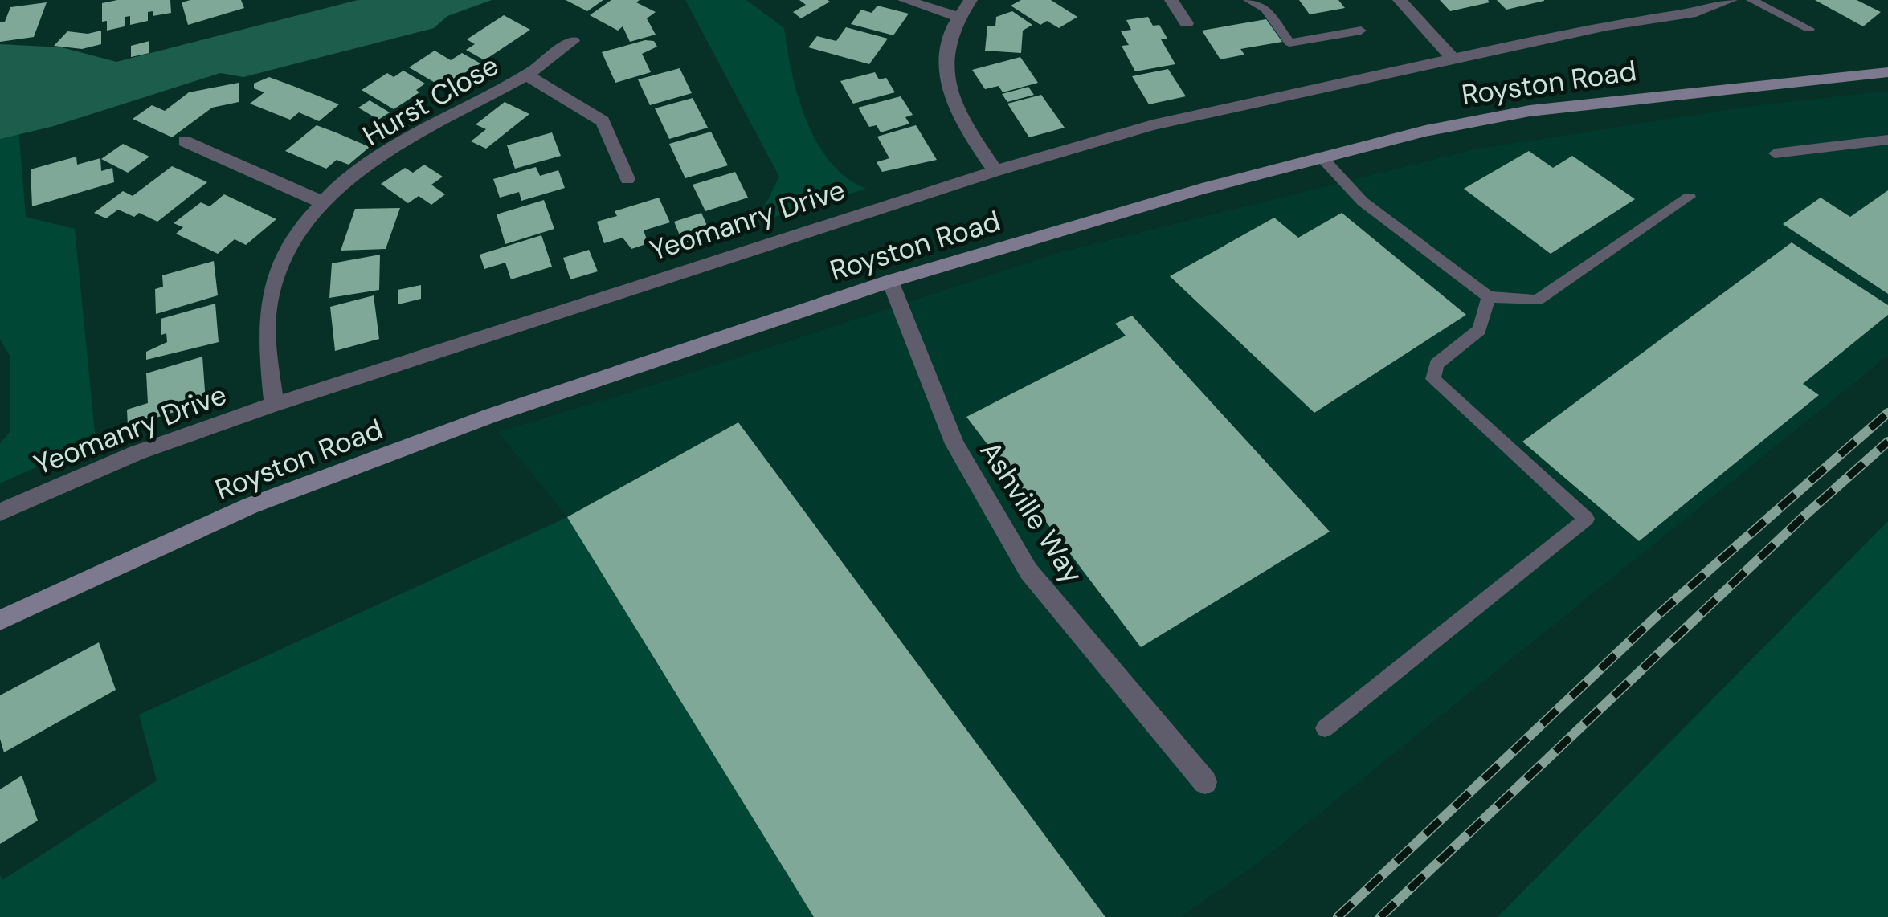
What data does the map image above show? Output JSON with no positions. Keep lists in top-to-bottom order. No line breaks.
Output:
{"streets":{"main road":["Royston Road"],"street":["Hurst Close","Yeomanry Drive","Ashville Way"]},"crossings":[["Royston Road","Ashville Way"],["Hurst Close","Yeomanry Drive"]]}
